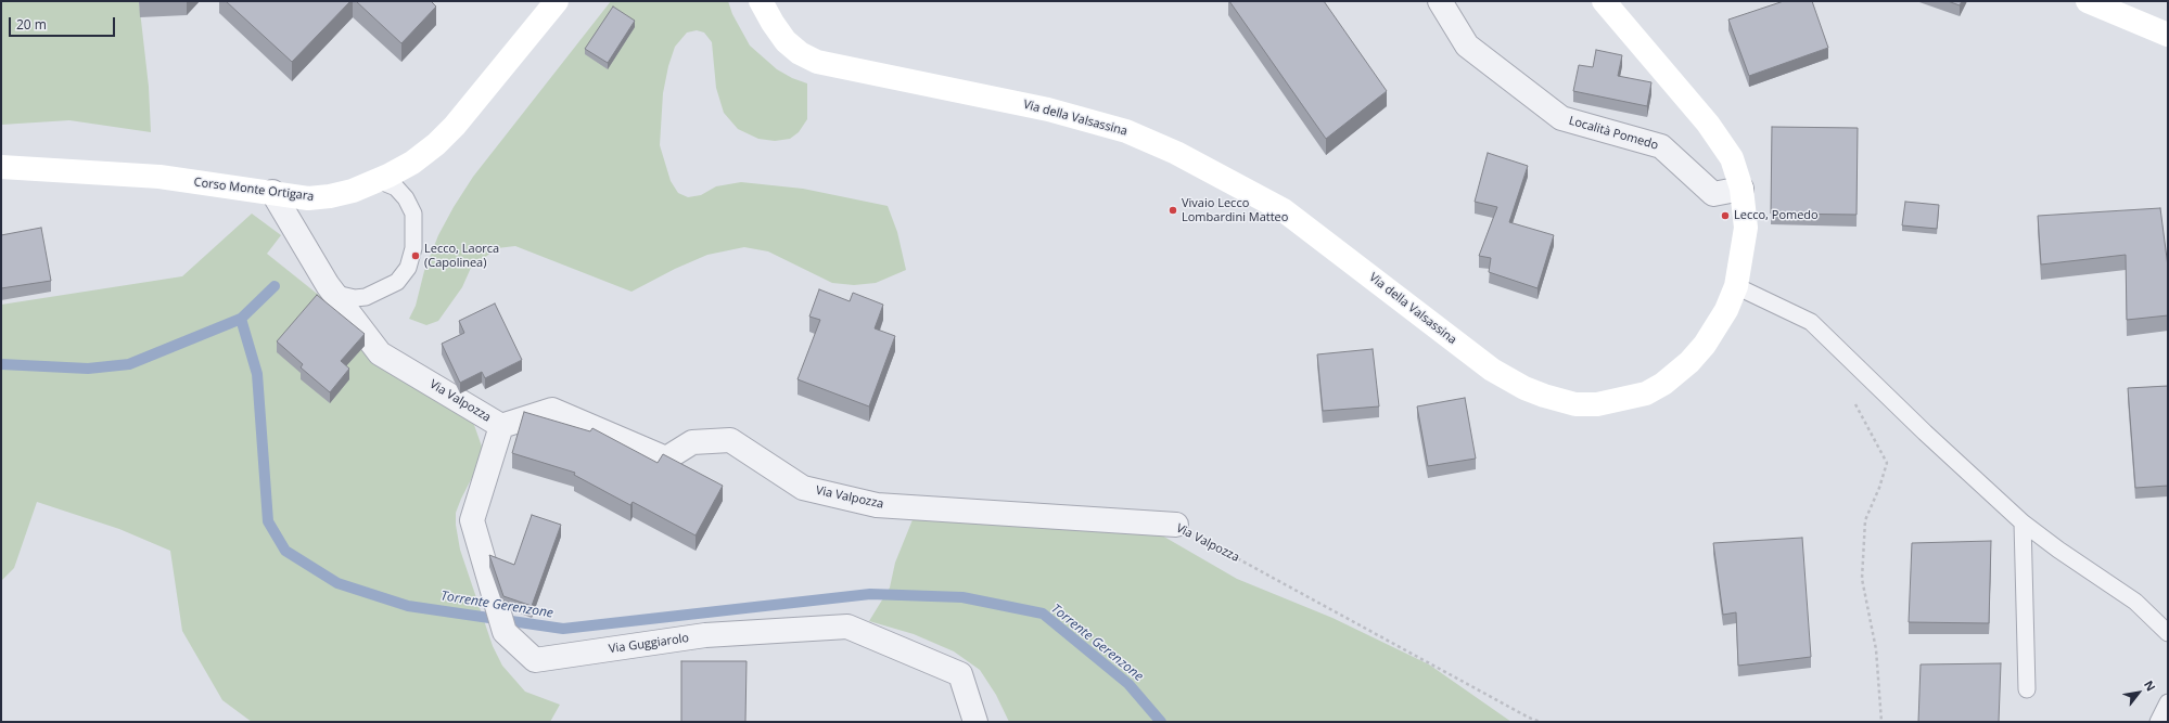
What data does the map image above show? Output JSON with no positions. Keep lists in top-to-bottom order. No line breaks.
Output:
{"streets":{"main road":["Via della Valsassina","Corso Monte Ortigara"],"street":["Località Pomedo","Via Valpozza","Via Guggiarolo"]},"crossings":[["Via della Valsassina","Località Pomedo"],["Corso Monte Ortigara","Via Valpozza"],["Via Valpozza","Via Guggiarolo"]],"water":["Torrente Gerenzone"],"places":["Vivaio Lecco Lombardini Matteo","Lecco, Pomedo","Lecco, Laorca (Capolinea)"],"scale_bar":"20 m","north":"top right"}
